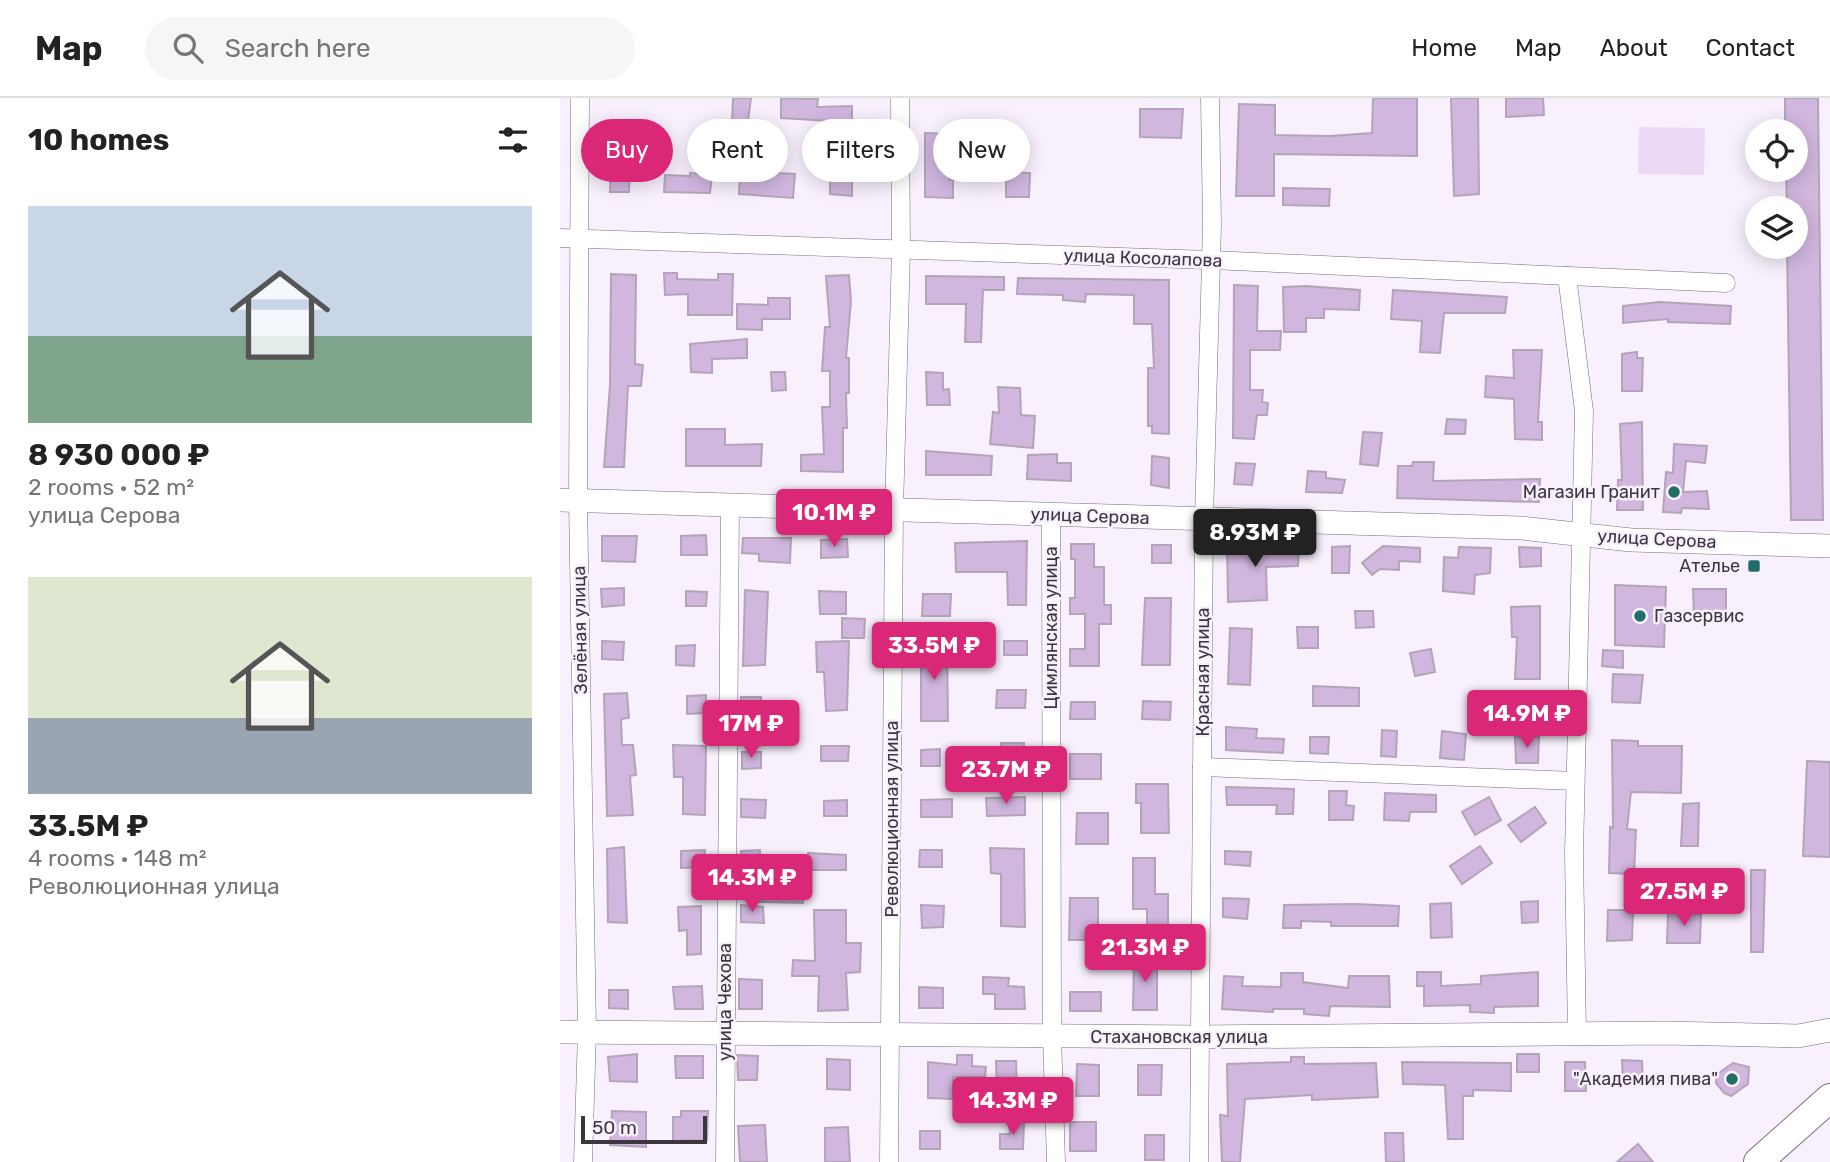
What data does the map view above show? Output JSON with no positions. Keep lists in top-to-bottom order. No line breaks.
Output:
{"streets":{"street":["улица Косолапова","улица Серова","Цимлянская улица","Зелёная улица","Красная улица","Революционная улица","улица Чехова","Стахановская улица"]},"crossings":[["улица Косолапова","Зелёная улица"],["улица Косолапова","Красная улица"],["улица Косолапова","Революционная улица"],["улица Серова","Цимлянская улица"],["улица Серова","Зелёная улица"],["улица Серова","Красная улица"],["улица Серова","Революционная улица"],["улица Серова","улица Чехова"],["Цимлянская улица","Стахановская улица"],["Зелёная улица","Стахановская улица"],["Красная улица","Стахановская улица"],["Революционная улица","Стахановская улица"],["улица Чехова","Стахановская улица"]],"places":{"other":["Магазин Гранит","Газсервис","\"Академия пива\""],"transit":["Ателье"]},"scale_bar":"50 m","page":{"header":"Map","search":"Search here","nav":["Home","Map","About","Contact"],"heading":"10 homes","chip":["Buy","Rent","Filters","New"],"list":[{"name":"8 930 000 ₽","note":"2 rooms · 52 m² · улица Серова"},{"name":"33.5M ₽","note":"4 rooms · 148 m² · Революционная улица"}],"price":["10.1M ₽","8.93M ₽","33.5M ₽","14.9M ₽","17M ₽","23.7M ₽","14.3M ₽","27.5M ₽","21.3M ₽","14.3M ₽"],"scale":"50 m"}}
